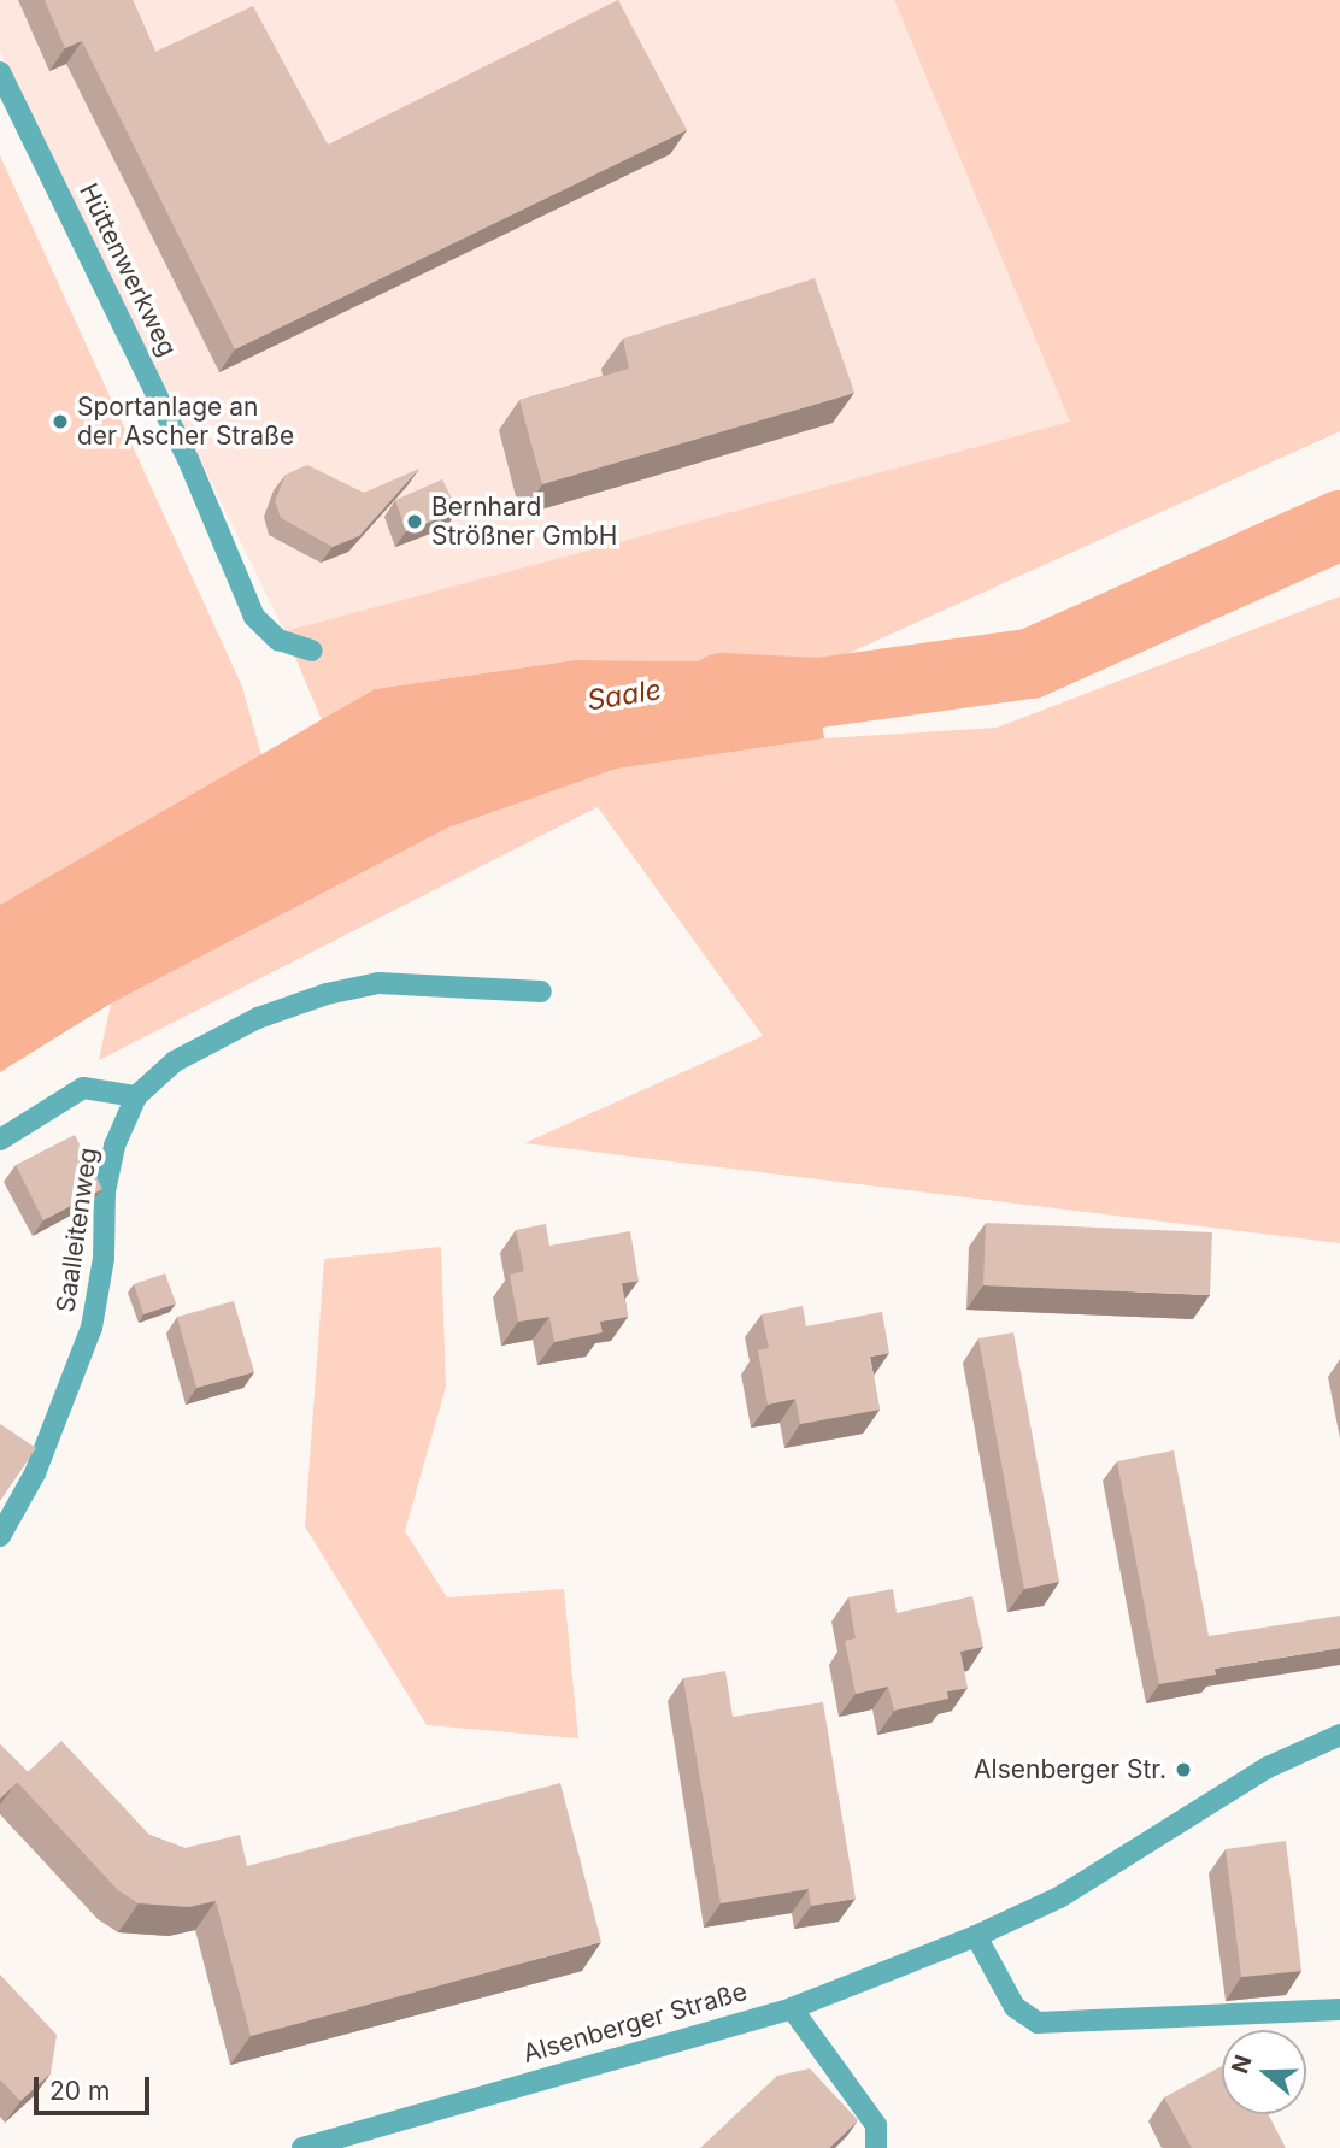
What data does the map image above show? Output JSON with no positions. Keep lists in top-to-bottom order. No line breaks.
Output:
{"streets":{"street":["Hüttenwerkweg","Saalleitenweg","Alsenberger Straße"]},"water":["Saale"],"places":["Sportanlage an der Ascher Straße","Bernhard Strößner GmbH","Alsenberger Str."],"scale_bar":"20 m","north":"left"}
